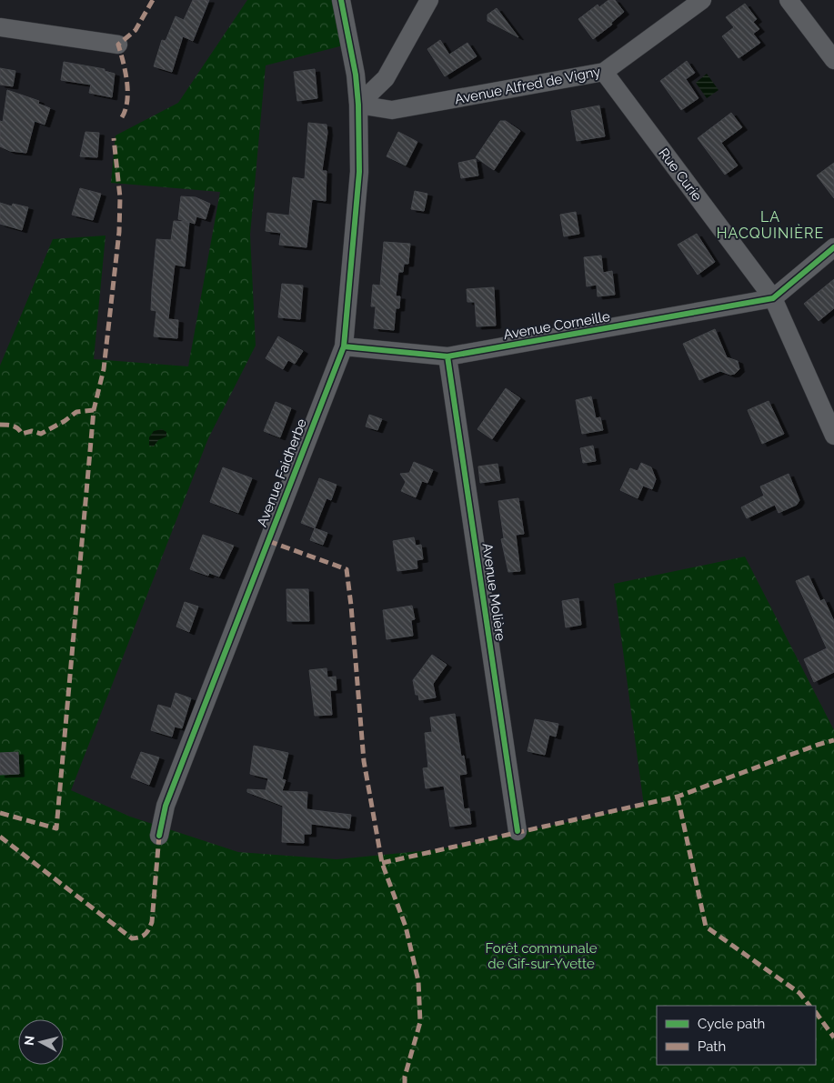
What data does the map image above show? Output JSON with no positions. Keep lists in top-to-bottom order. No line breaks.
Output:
{"streets":{"street":["Avenue Alfred de Vigny","Rue Curie","Avenue Corneille","Avenue Faidherbe","Avenue Molière"]},"crossings":[["Avenue Alfred de Vigny","Rue Curie"],["Avenue Alfred de Vigny","Avenue Faidherbe"],["Rue Curie","Avenue Corneille"],["Avenue Corneille","Avenue Faidherbe"],["Avenue Corneille","Avenue Molière"]],"districts":["LA HACQUINIÈRE"],"parks":["Forêt communale de Gif-sur-Yvette"],"legend":["Cycle path","Path"],"north":"left"}
